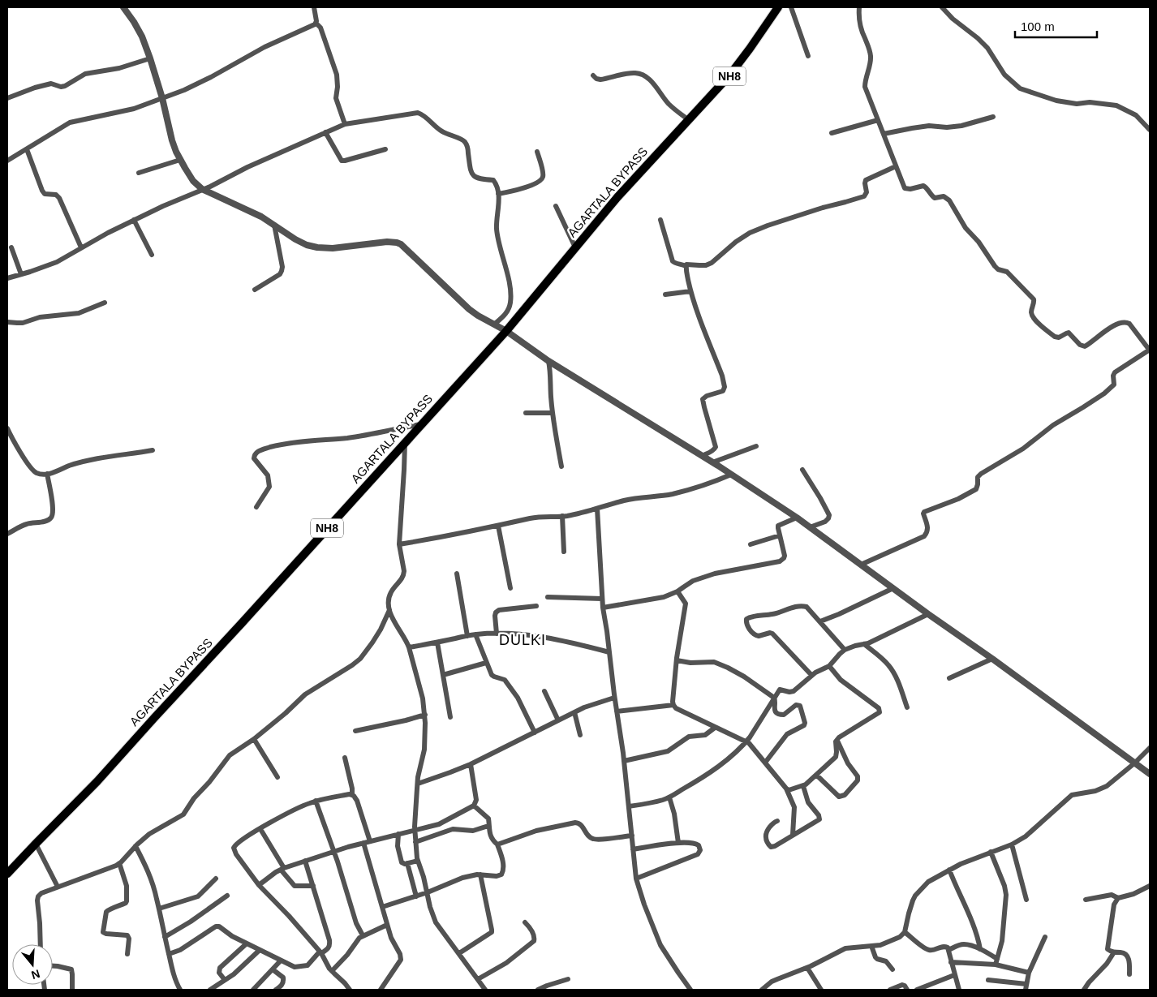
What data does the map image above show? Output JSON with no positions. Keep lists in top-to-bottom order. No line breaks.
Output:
{"streets":{"highway":["NH8","AGARTALA BYPASS"]},"districts":["DULKI"],"scale_bar":"100 m","north":"bottom"}
